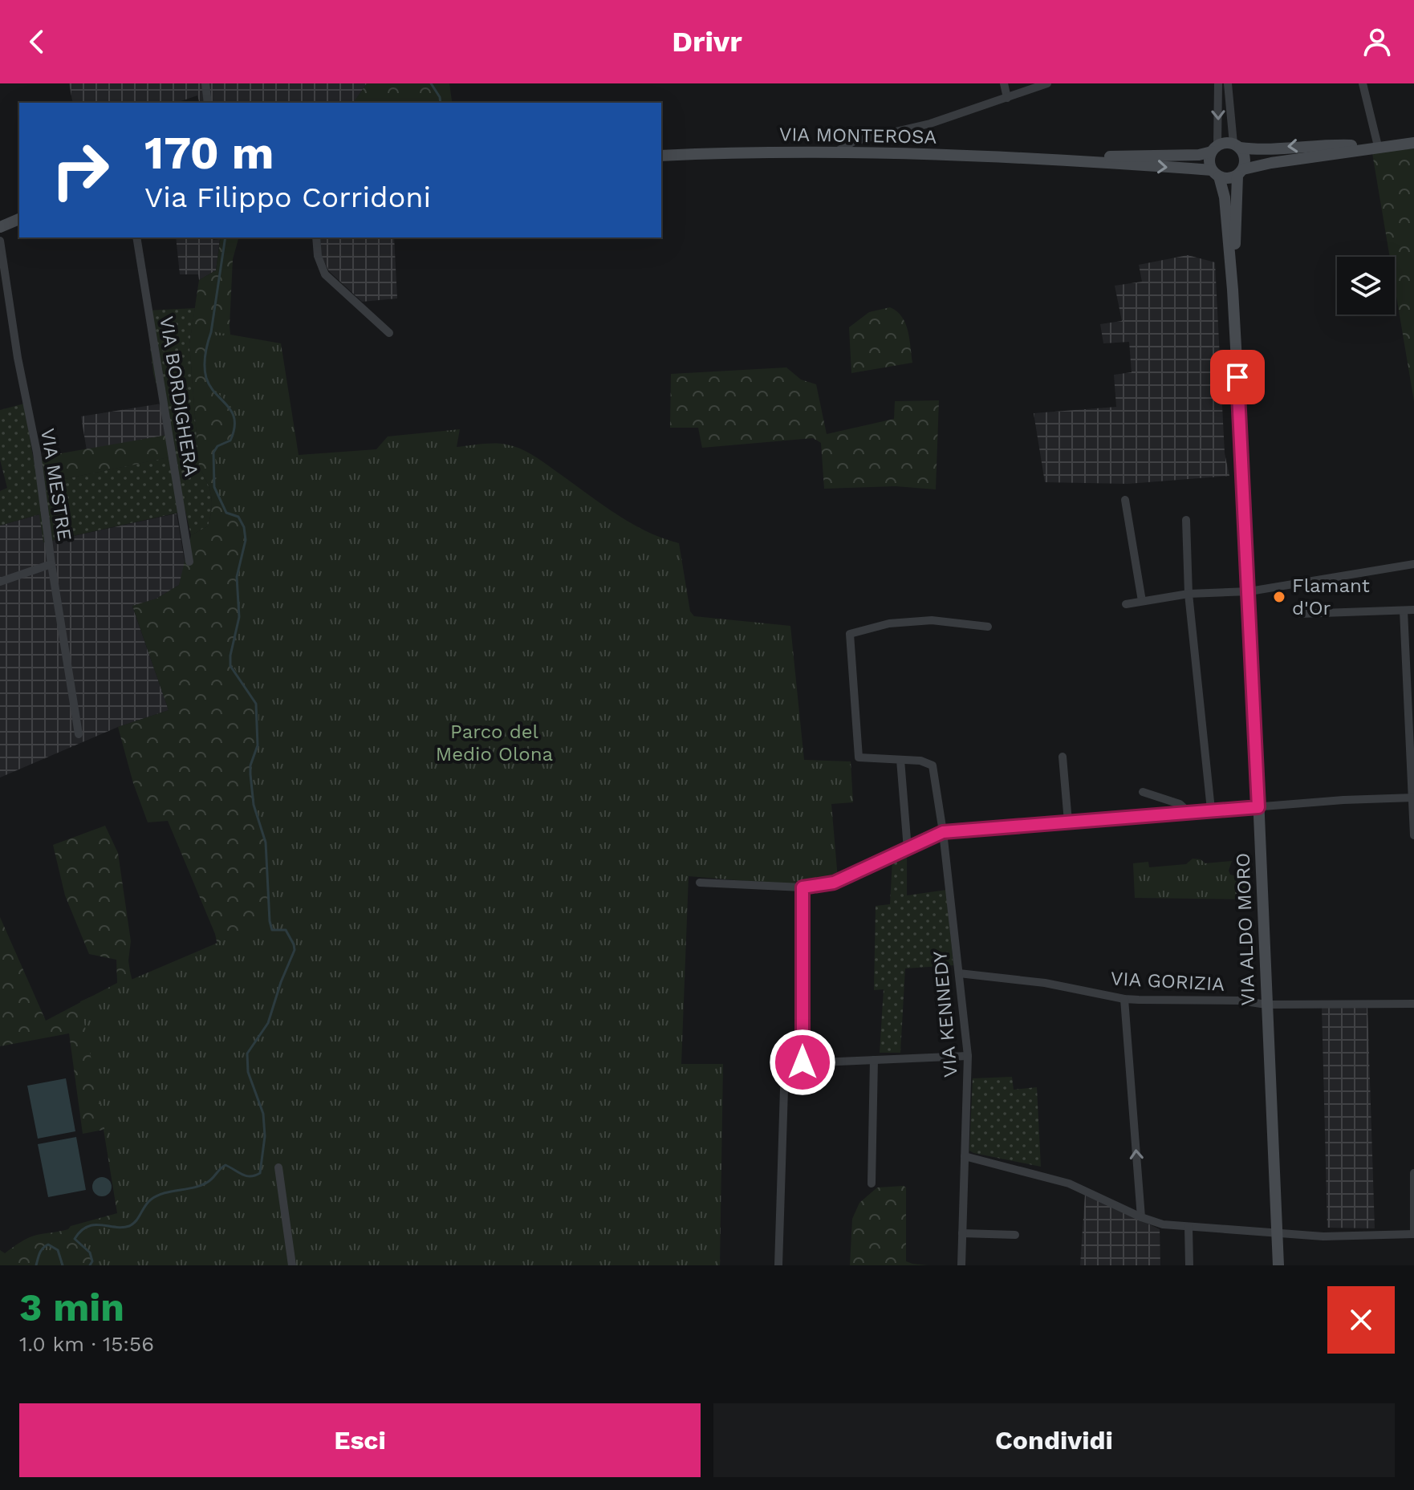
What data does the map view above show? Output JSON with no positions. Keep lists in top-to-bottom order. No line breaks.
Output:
{"streets":{"main road":["VIA MONTEROSA","VIA ALDO MORO"],"street":["VIA BORDIGHERA","VIA MESTRE","VIA GORIZIA","VIA KENNEDY"]},"crossings":[["VIA ALDO MORO","VIA GORIZIA"],["VIA GORIZIA","VIA KENNEDY"]],"parks":["Parco del Medio Olona"],"places":["Flamant d'Or"],"page":{"header":"Drivr","turn":["170 m","Via Filippo Corridoni"],"heading":["3 min","1.0 km · 15:56"],"buttons":["Esci","Condividi"]}}
